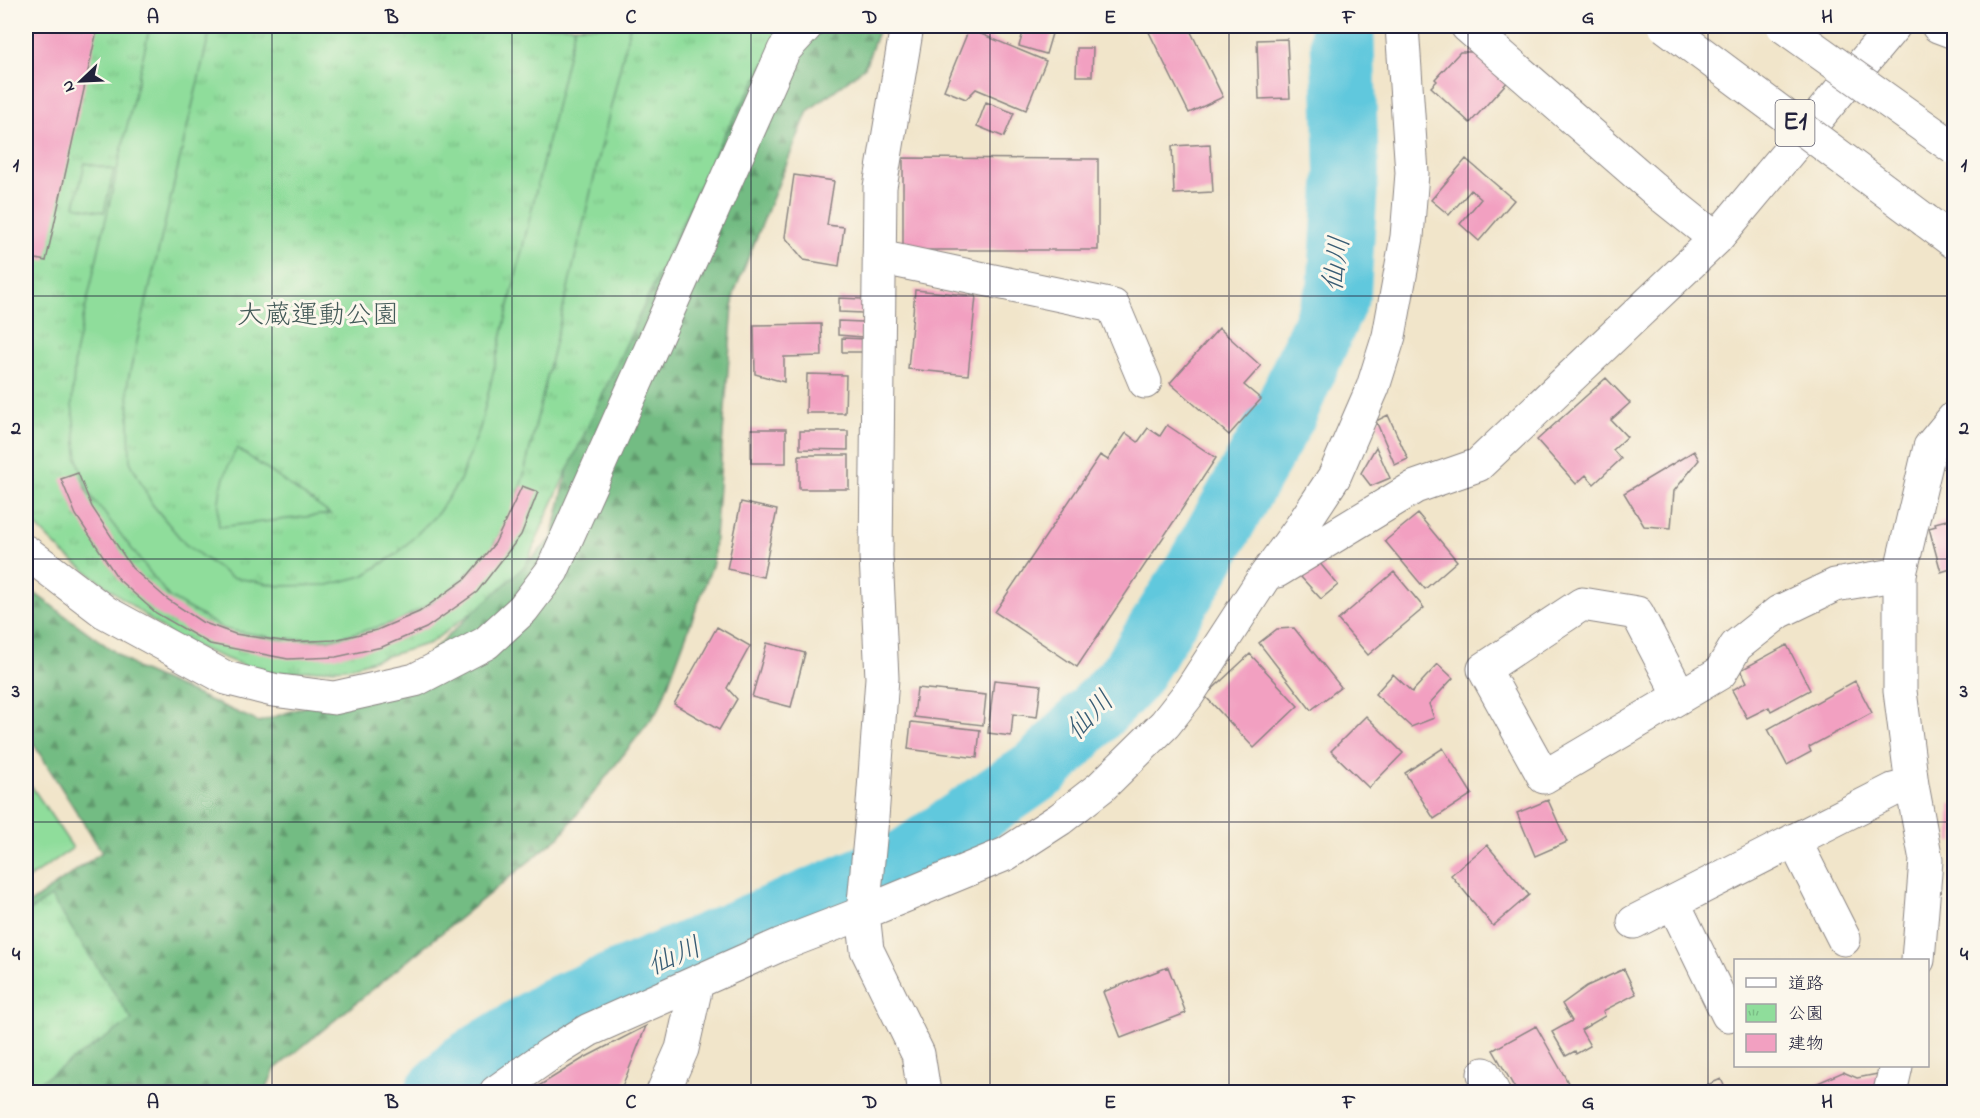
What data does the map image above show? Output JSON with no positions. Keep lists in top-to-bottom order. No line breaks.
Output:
{"streets":{"main road":["E1"]},"water":["仙川"],"parks":["大蔵運動公園"],"legend":["道路","公園","建物"],"north":"bottom left","grid":{"columns":["A","B","C","D","E","F","G","H"],"rows":["1","2","3","4"]}}
